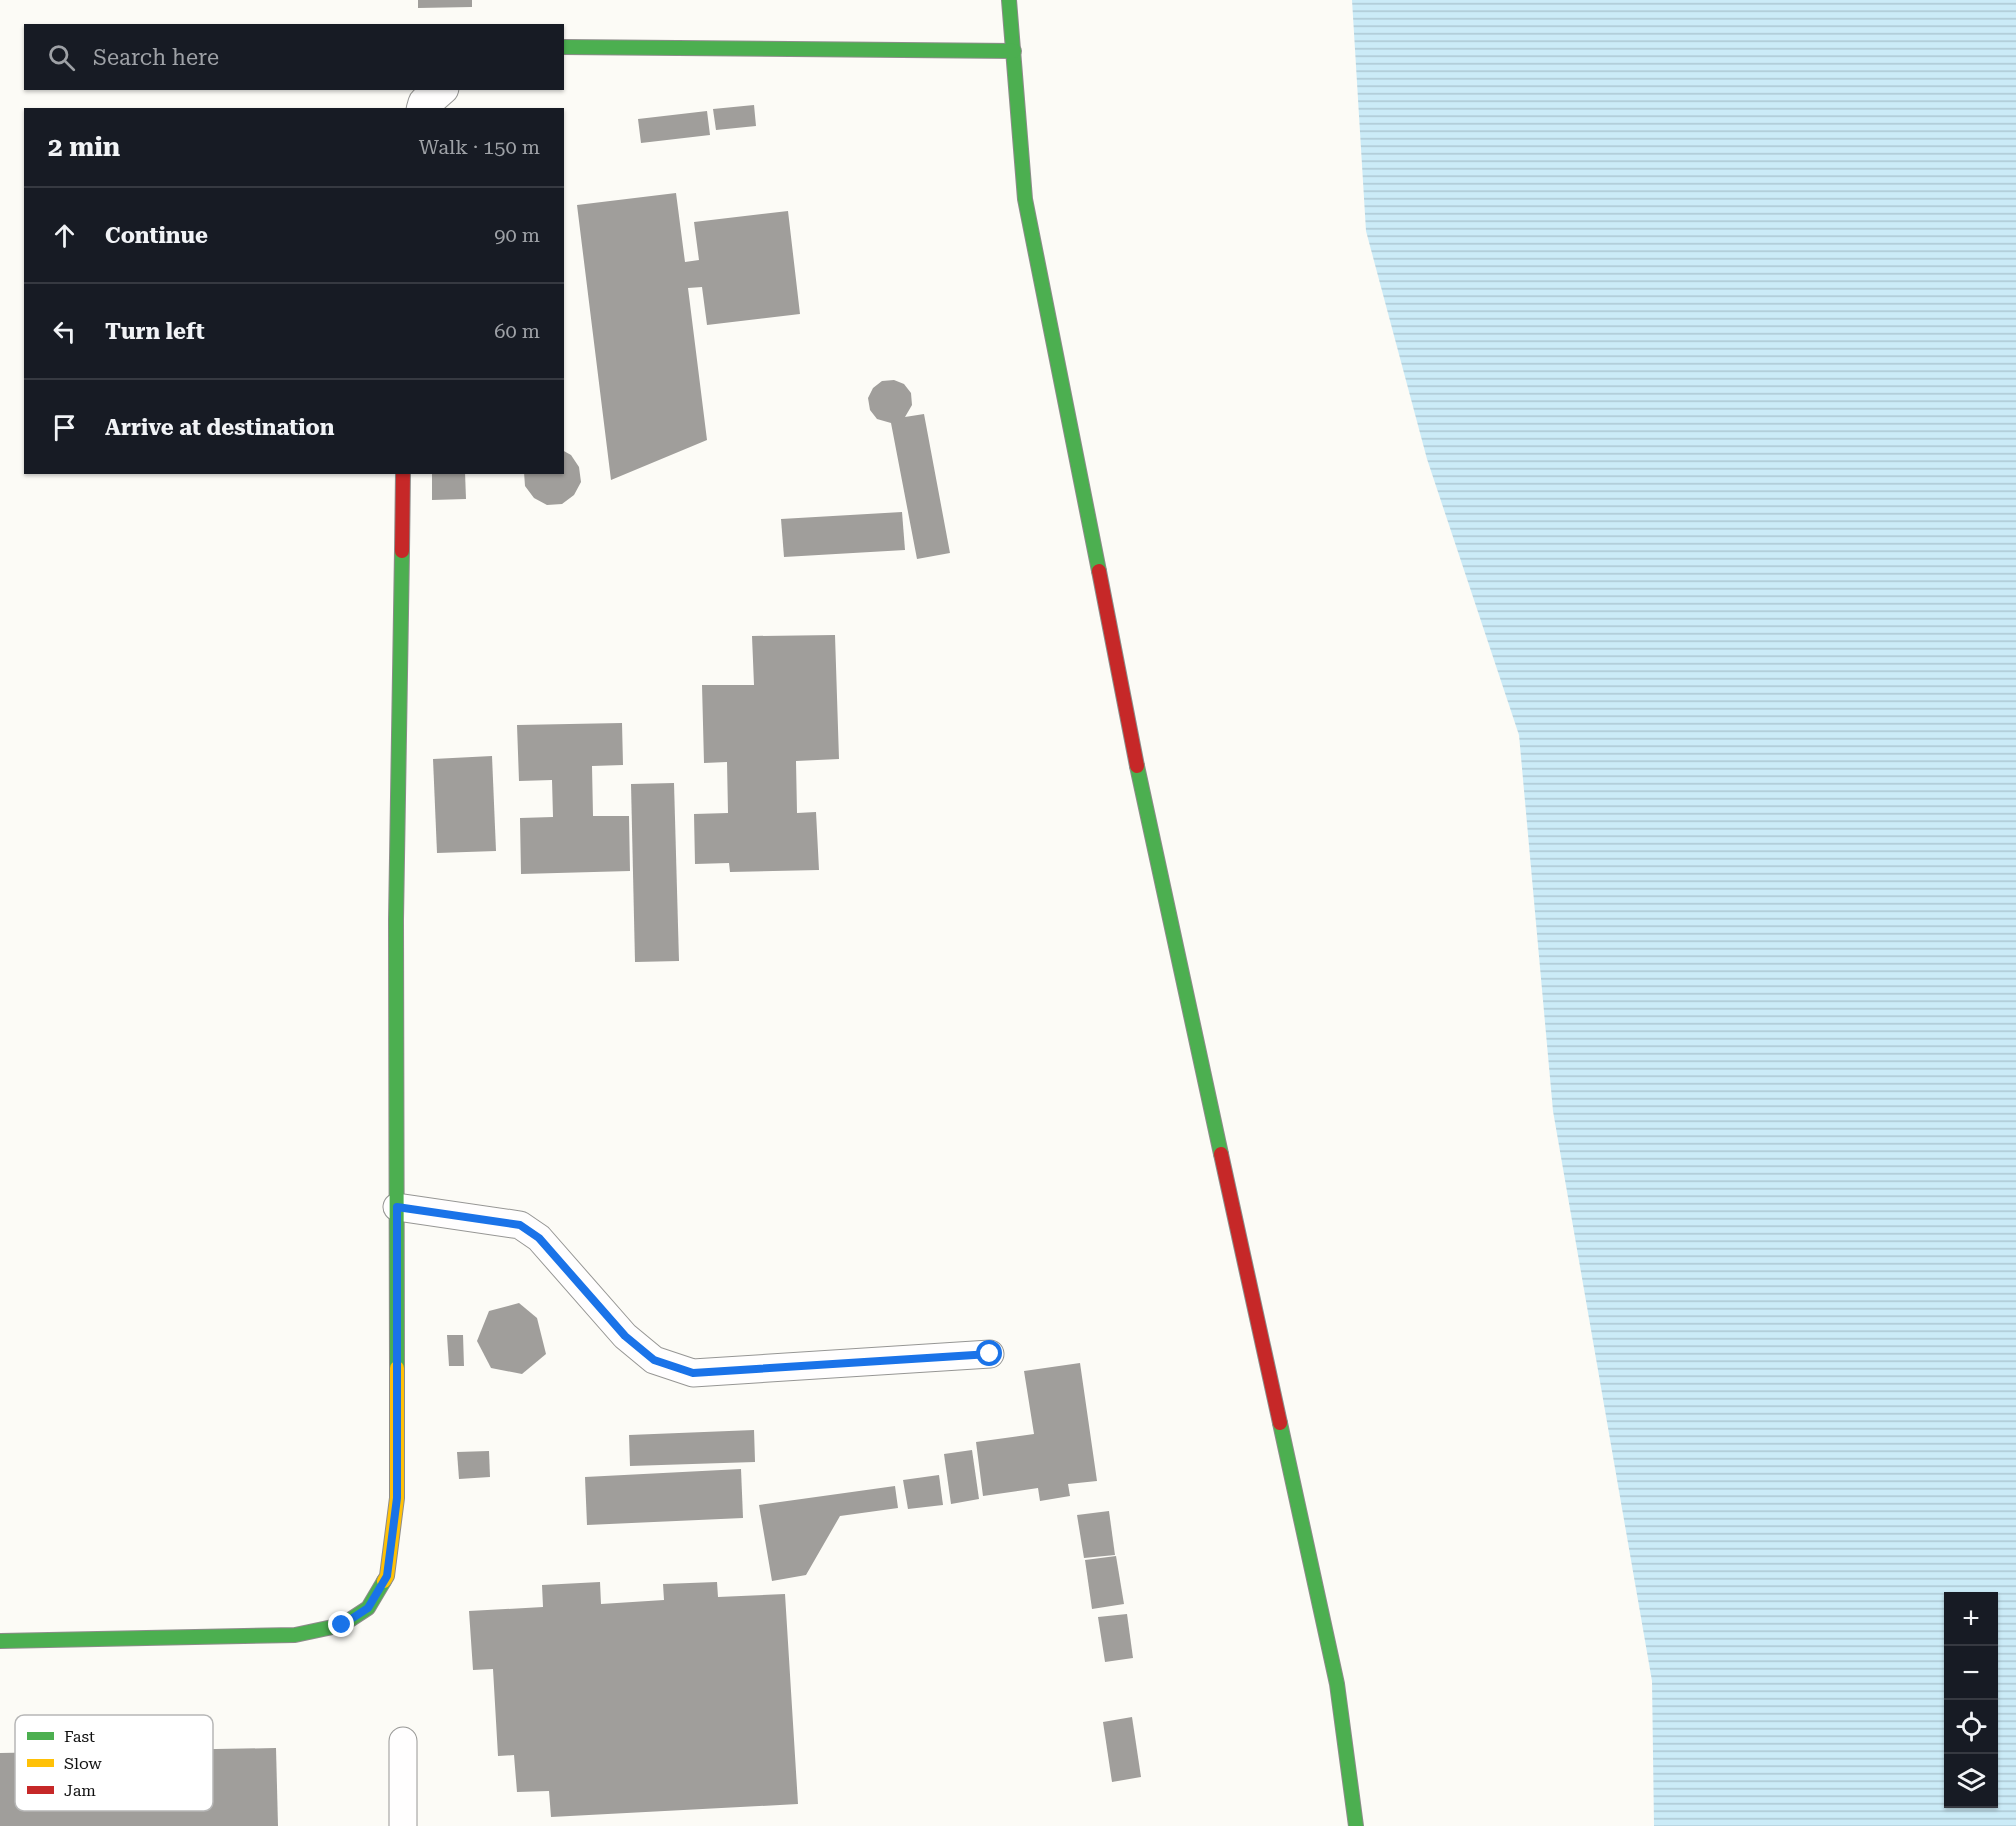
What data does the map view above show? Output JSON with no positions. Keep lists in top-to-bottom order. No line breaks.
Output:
{"legend":["Fast","Slow","Jam"],"page":{"search":"Search here","heading":["2 min","Walk · 150 m"],"list":[["Continue","90 m"],["Turn left","60 m"],"Arrive at destination"],"map_buttons":["+","−"]}}
